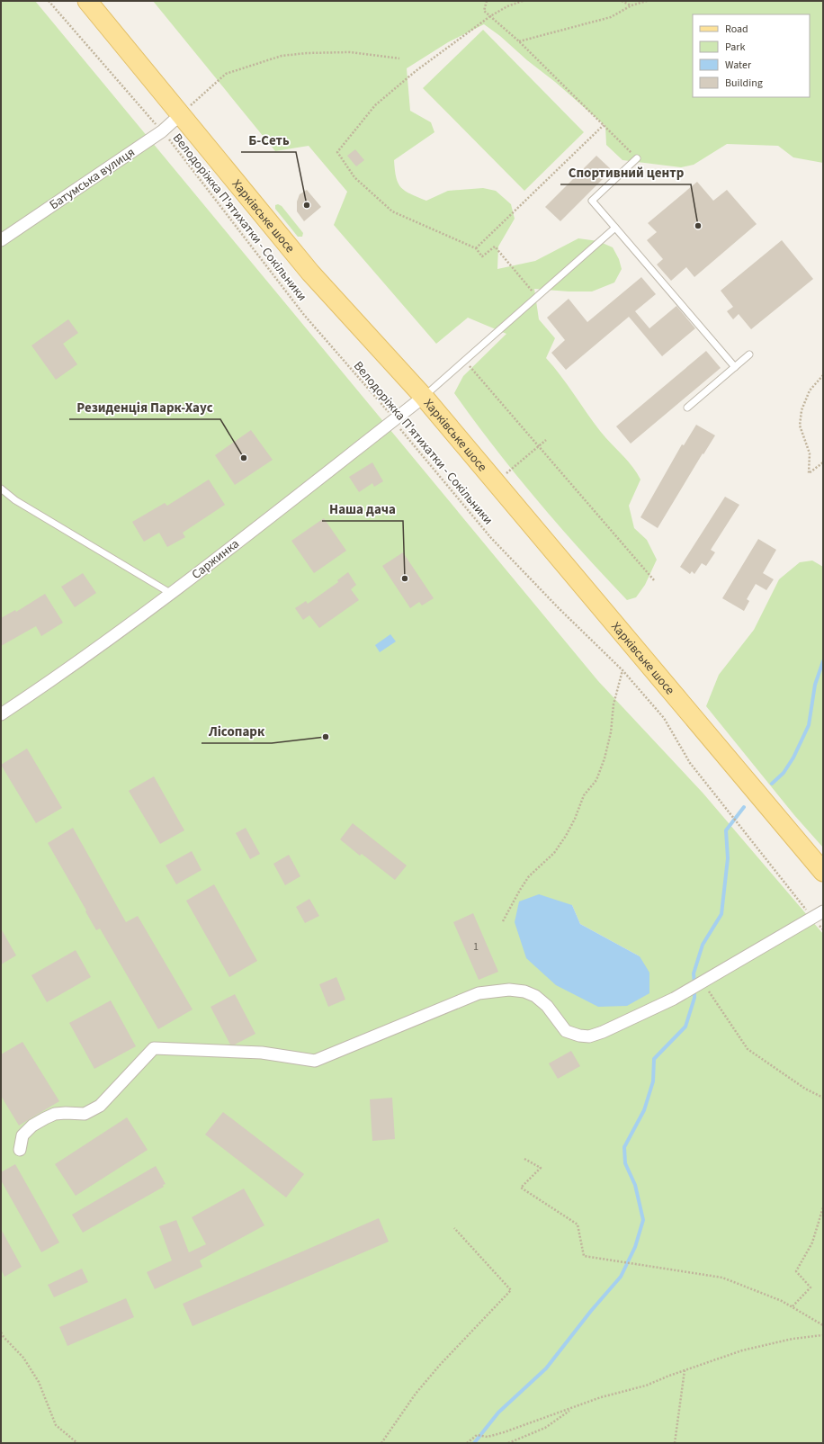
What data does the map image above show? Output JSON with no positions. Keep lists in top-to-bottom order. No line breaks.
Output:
{"streets":{"main road":["Харківське шосе"],"street":["Батумська вулиця","Саржинка"],"path":["Велодоріжка П'ятихатки - Сокільники"]},"crossings":[["Батумська вулиця","Харківське шосе"],["Батумська вулиця","Велодоріжка П'ятихатки - Сокільники"],["Харківське шосе","Саржинка"],["Велодоріжка П'ятихатки - Сокільники","Саржинка"]],"places":["Б-Сеть","Спортивний центр","Резиденція Парк-Хаус","Наша дача","Лісопарк"],"house_numbers":["1"],"legend":["Road","Park","Water","Building"]}
